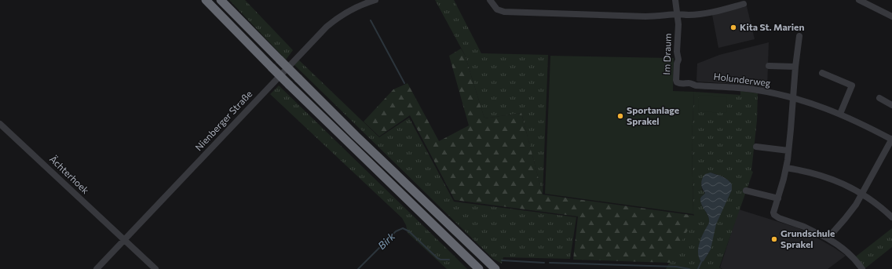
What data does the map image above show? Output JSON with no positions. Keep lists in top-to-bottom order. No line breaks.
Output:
{"streets":{"street":["Im Draum","Holunderweg","Nienberger Straße","Ächterhoek"]},"crossings":[["Im Draum","Holunderweg"],["Nienberger Straße","Ächterhoek"]],"water":["Birk"],"places":["Kita St. Marien","Sportanlage Sprakel","Grundschule Sprakel"]}
